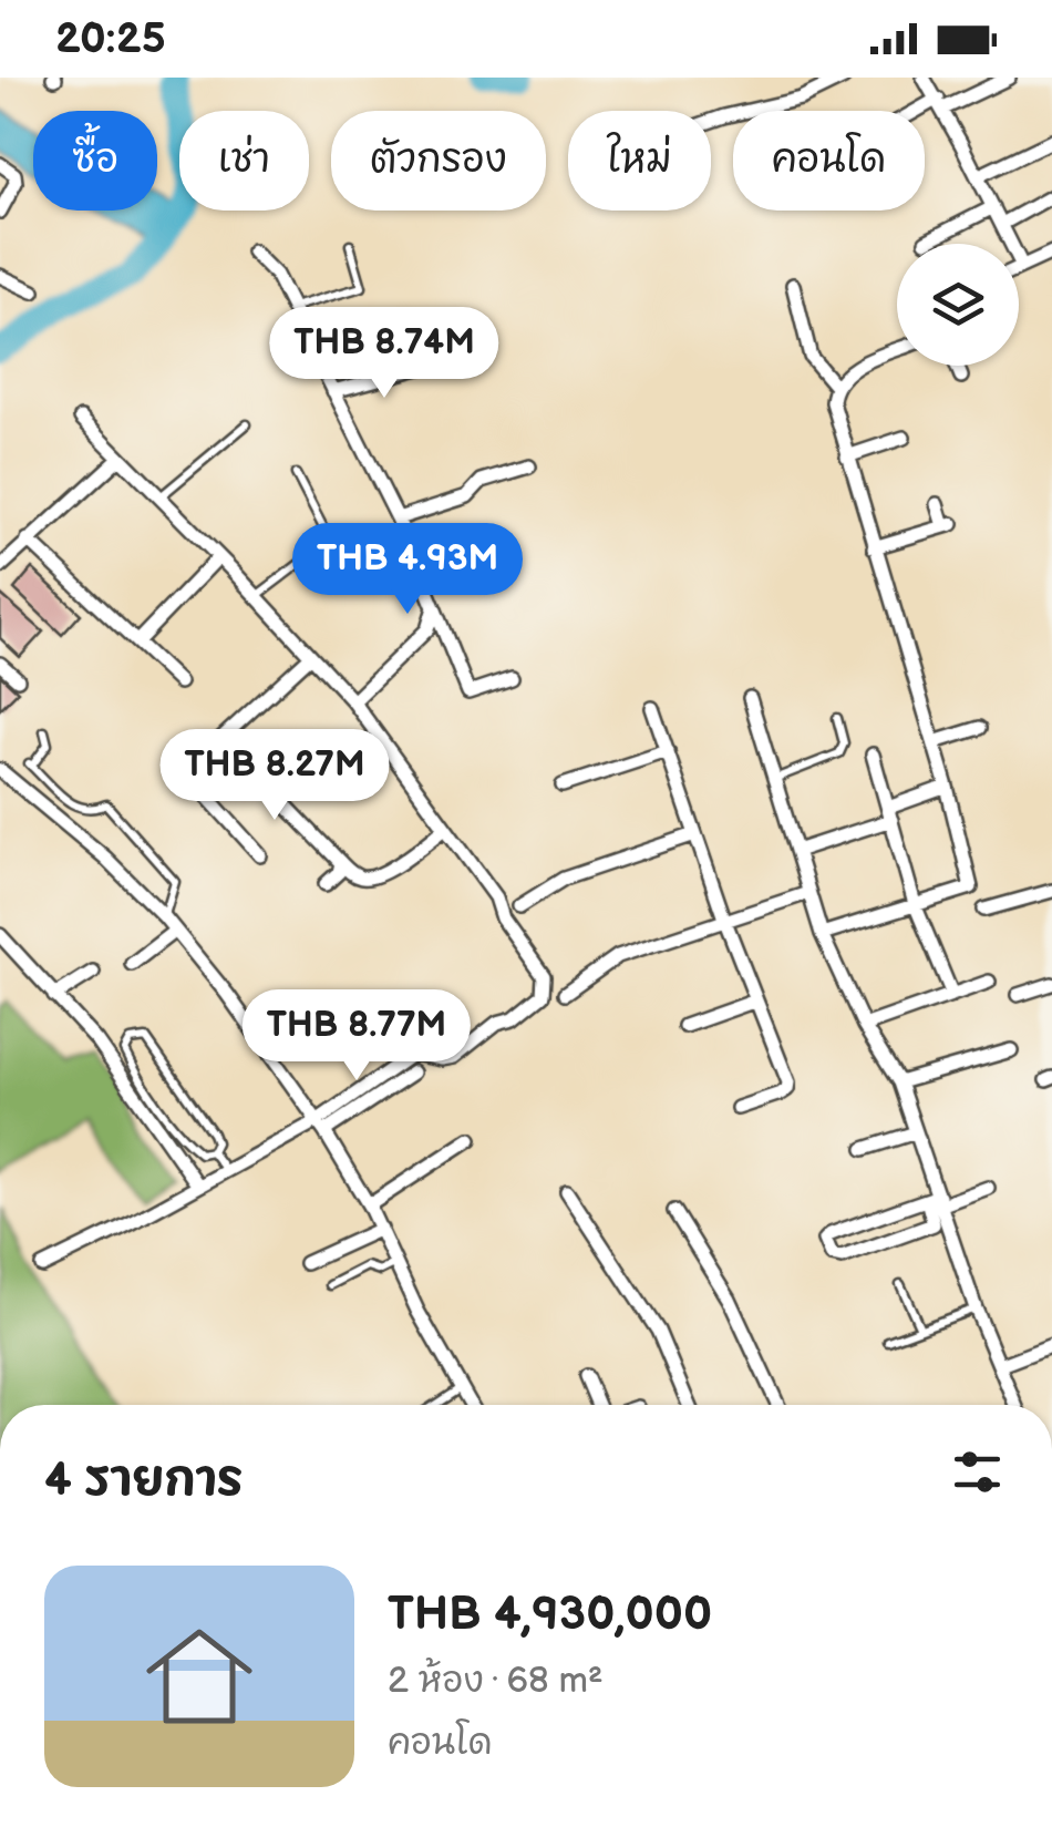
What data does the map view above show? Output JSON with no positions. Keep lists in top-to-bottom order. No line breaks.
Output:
{"page":{"status":"20:25","chip":["ซื้อ","เช่า","ตัวกรอง","ใหม่","คอนโด"],"price":["THB 8.74M","THB 4.93M","THB 8.27M","THB 8.77M"],"heading":"4 รายการ","list":[{"name":"THB 4,930,000","note":"2 ห้อง · 68 m² · คอนโด"}]}}
